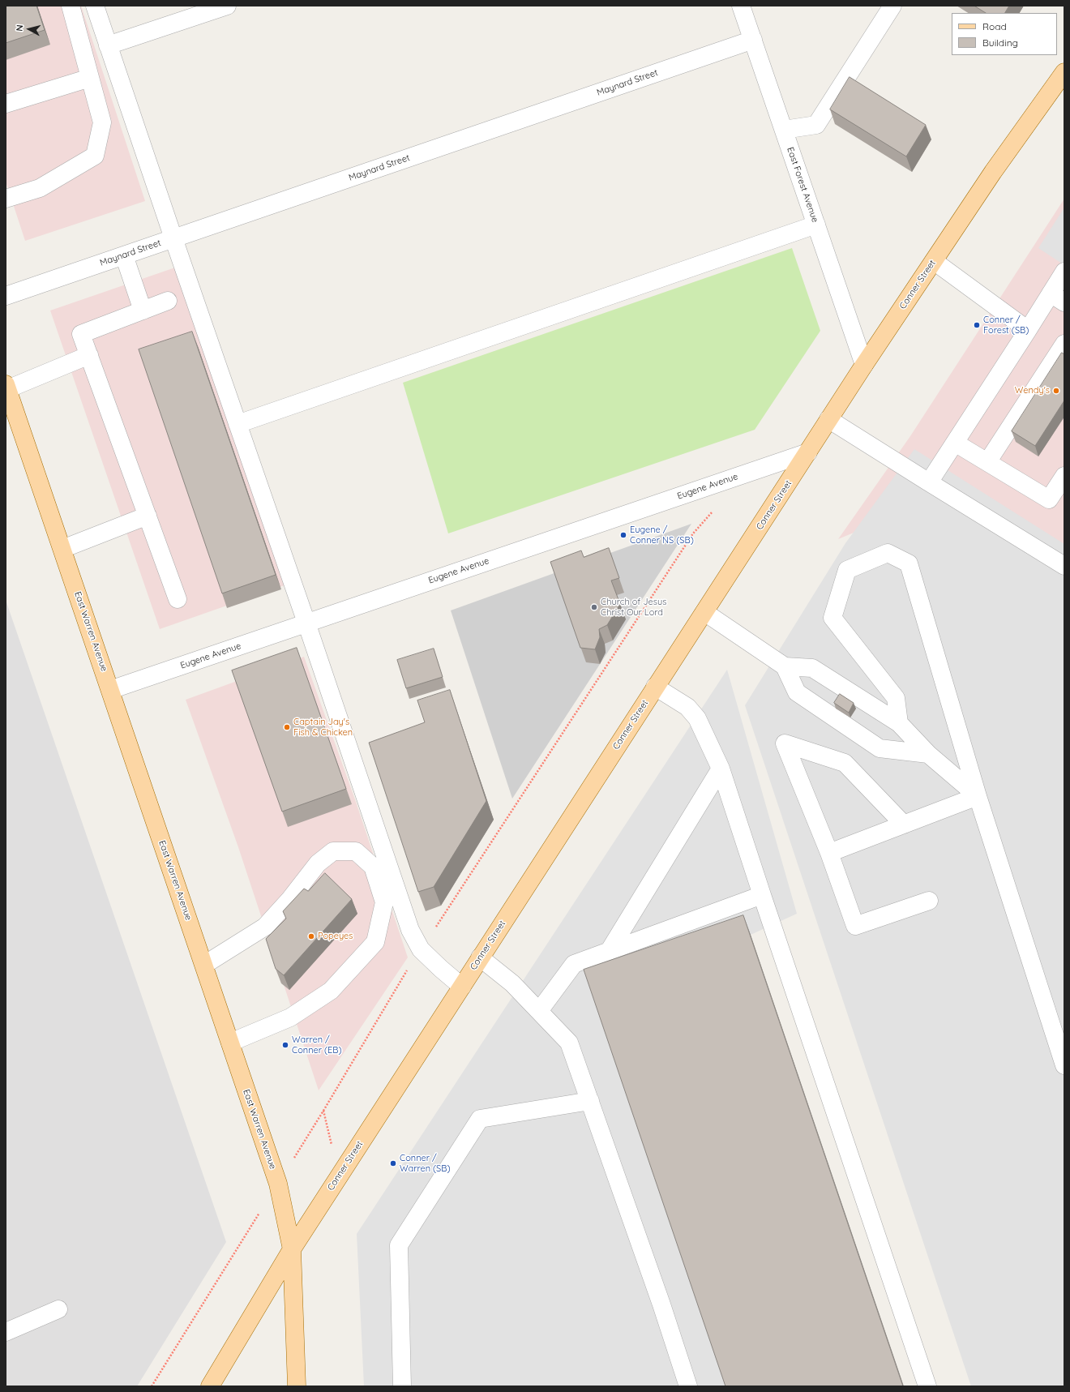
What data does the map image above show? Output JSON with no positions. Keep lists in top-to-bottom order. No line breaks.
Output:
{"streets":{"main road":["Conner Street","East Warren Avenue"],"street":["Maynard Street","East Forest Avenue","Eugene Avenue"]},"crossings":[["Maynard Street","East Forest Avenue"],["East Forest Avenue","Conner Street"],["Conner Street","Eugene Avenue"],["Conner Street","East Warren Avenue"],["Eugene Avenue","East Warren Avenue"]],"places":["Conner / Forest (SB)","Wendy's","Eugene / Conner NS (SB)","Church of Jesus Christ Our Lord","Captain Jay's Fish & Chicken","Popeyes","Warren / Conner (EB)","Conner / Warren (SB)"],"legend":["Road","Building"],"north":"left"}
